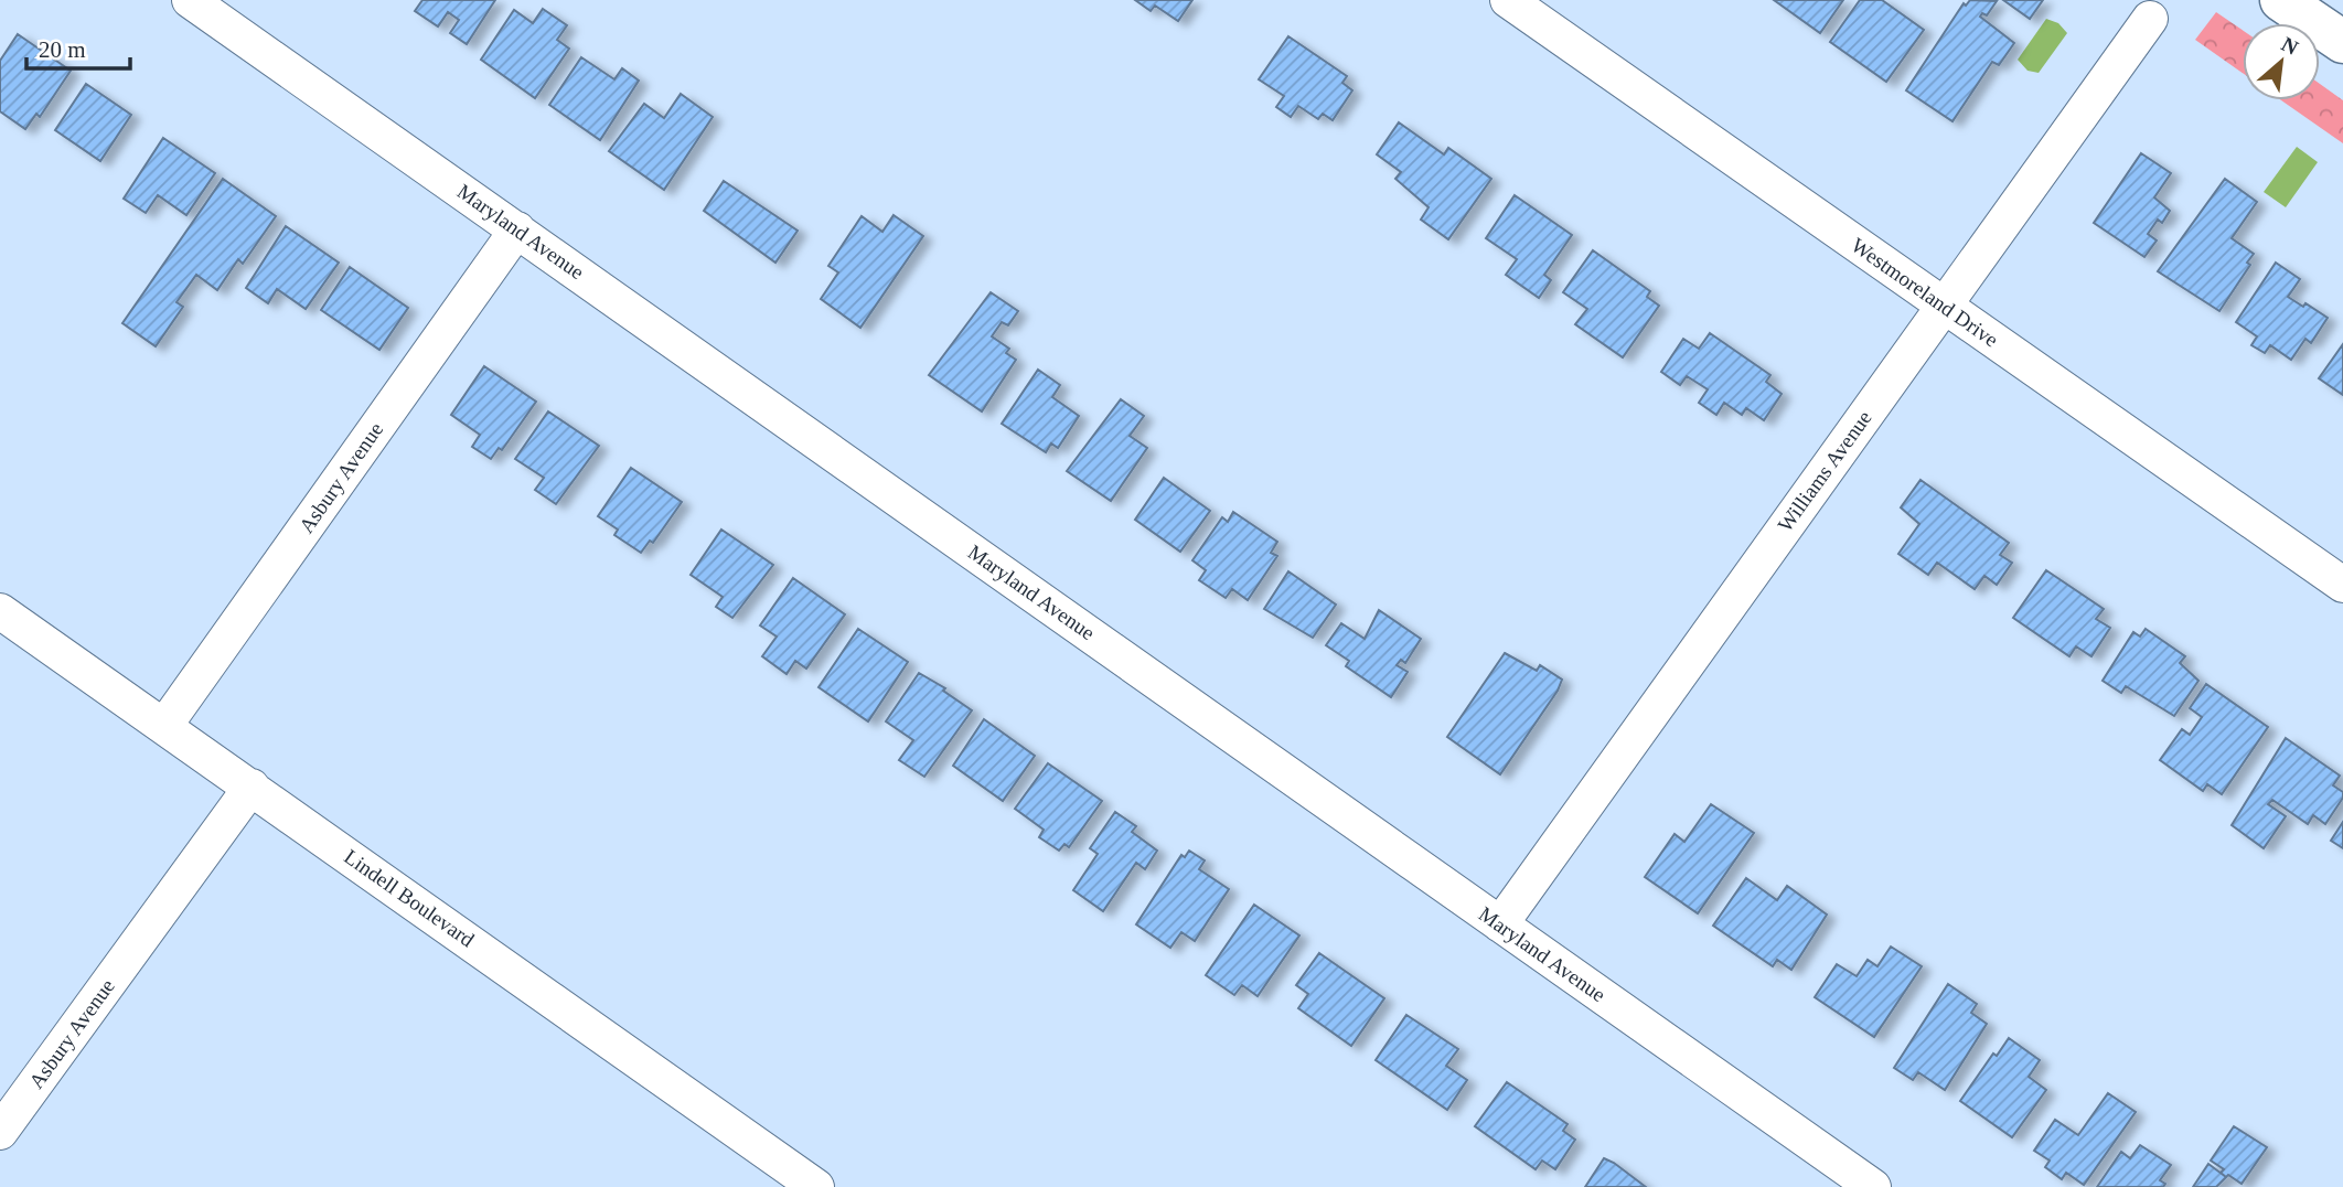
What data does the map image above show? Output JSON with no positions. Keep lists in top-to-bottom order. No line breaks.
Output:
{"streets":{"street":["Maryland Avenue","Westmoreland Drive","Williams Avenue","Asbury Avenue","Lindell Boulevard"]},"crossings":[["Maryland Avenue","Williams Avenue"],["Maryland Avenue","Asbury Avenue"],["Westmoreland Drive","Williams Avenue"],["Asbury Avenue","Lindell Boulevard"]],"scale_bar":"20 m","north":"top right"}
